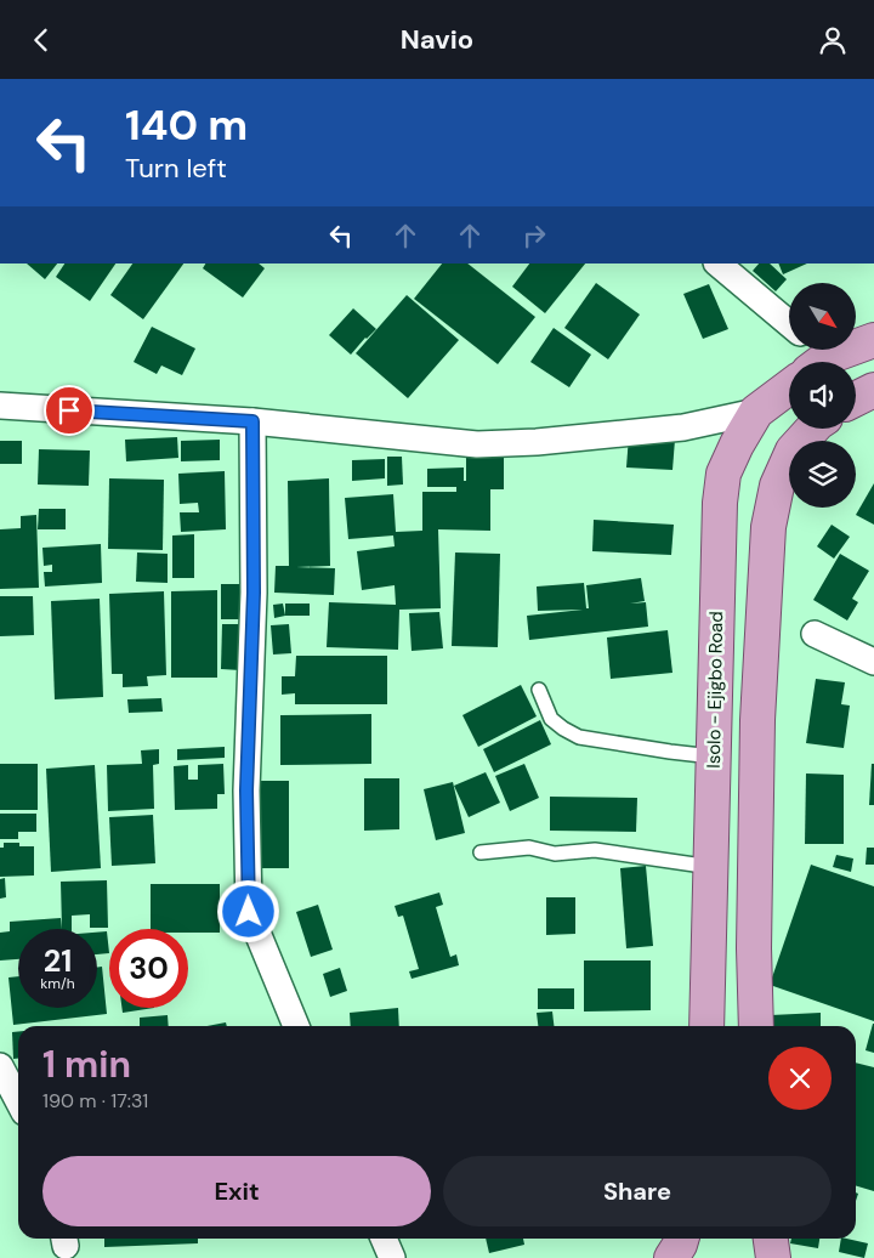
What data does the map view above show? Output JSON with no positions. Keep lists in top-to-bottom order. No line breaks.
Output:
{"streets":{"main road":["Isolo - Ejigbo Road"]},"north":"bottom right","page":{"header":"Navio","turn":["140 m","Turn left"],"speed":"21 km/h","limit":"30","heading":["1 min","190 m · 17:31"],"buttons":["Exit","Share"]}}
